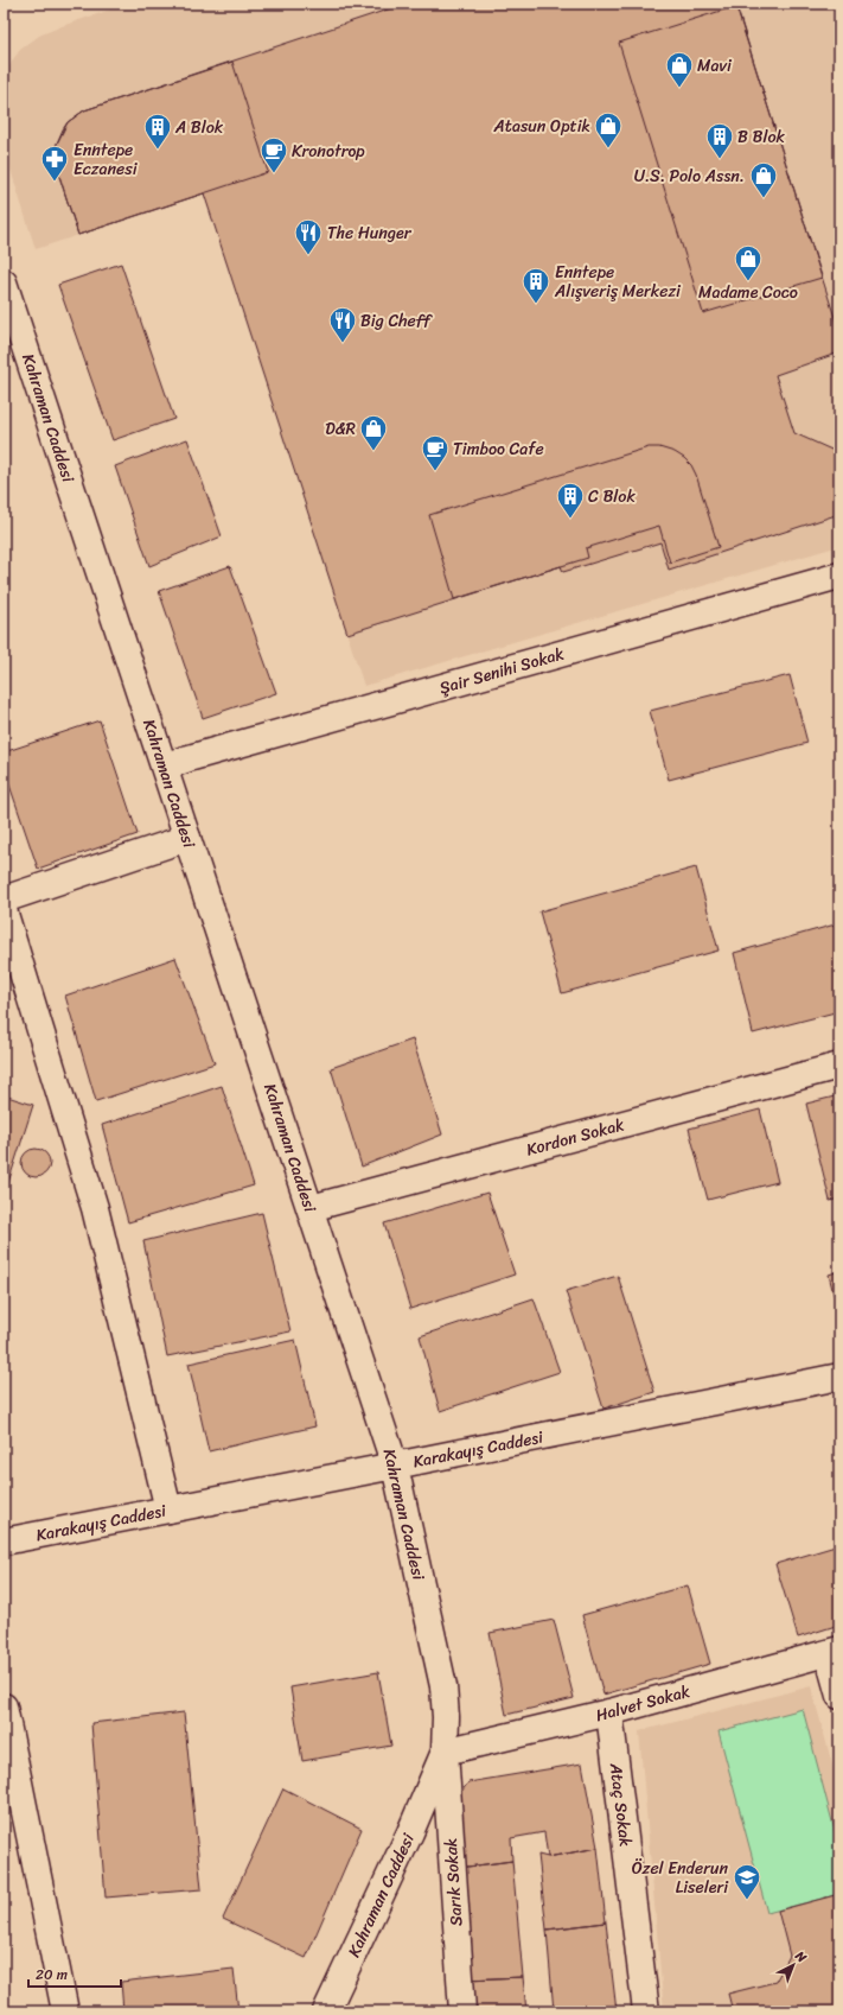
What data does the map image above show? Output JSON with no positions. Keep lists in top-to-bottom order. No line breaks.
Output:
{"streets":{"street":["Kahraman Caddesi","Şair Senihi Sokak","Kordon Sokak","Karakayış Caddesi","Halvet Sokak","Ataç Sokak","Sarık Sokak"]},"crossings":[["Kahraman Caddesi","Şair Senihi Sokak"],["Kahraman Caddesi","Kordon Sokak"],["Kahraman Caddesi","Karakayış Caddesi"],["Kahraman Caddesi","Halvet Sokak"],["Kahraman Caddesi","Sarık Sokak"],["Halvet Sokak","Ataç Sokak"],["Halvet Sokak","Sarık Sokak"]],"places":{"shop":["Mavi","Atasun Optik","U.S. Polo Assn.","Madame Coco","D&R"],"building":["A Blok","B Blok","Enntepe Alışveriş Merkezi","C Blok"],"cafe":["Kronotrop","Timboo Cafe"],"pharmacy":["Enntepe Eczanesi"],"restaurant":["The Hunger","Big Cheff"],"school or university":["Özel Enderun Liseleri"]},"scale_bar":"20 m","north":"top right"}
